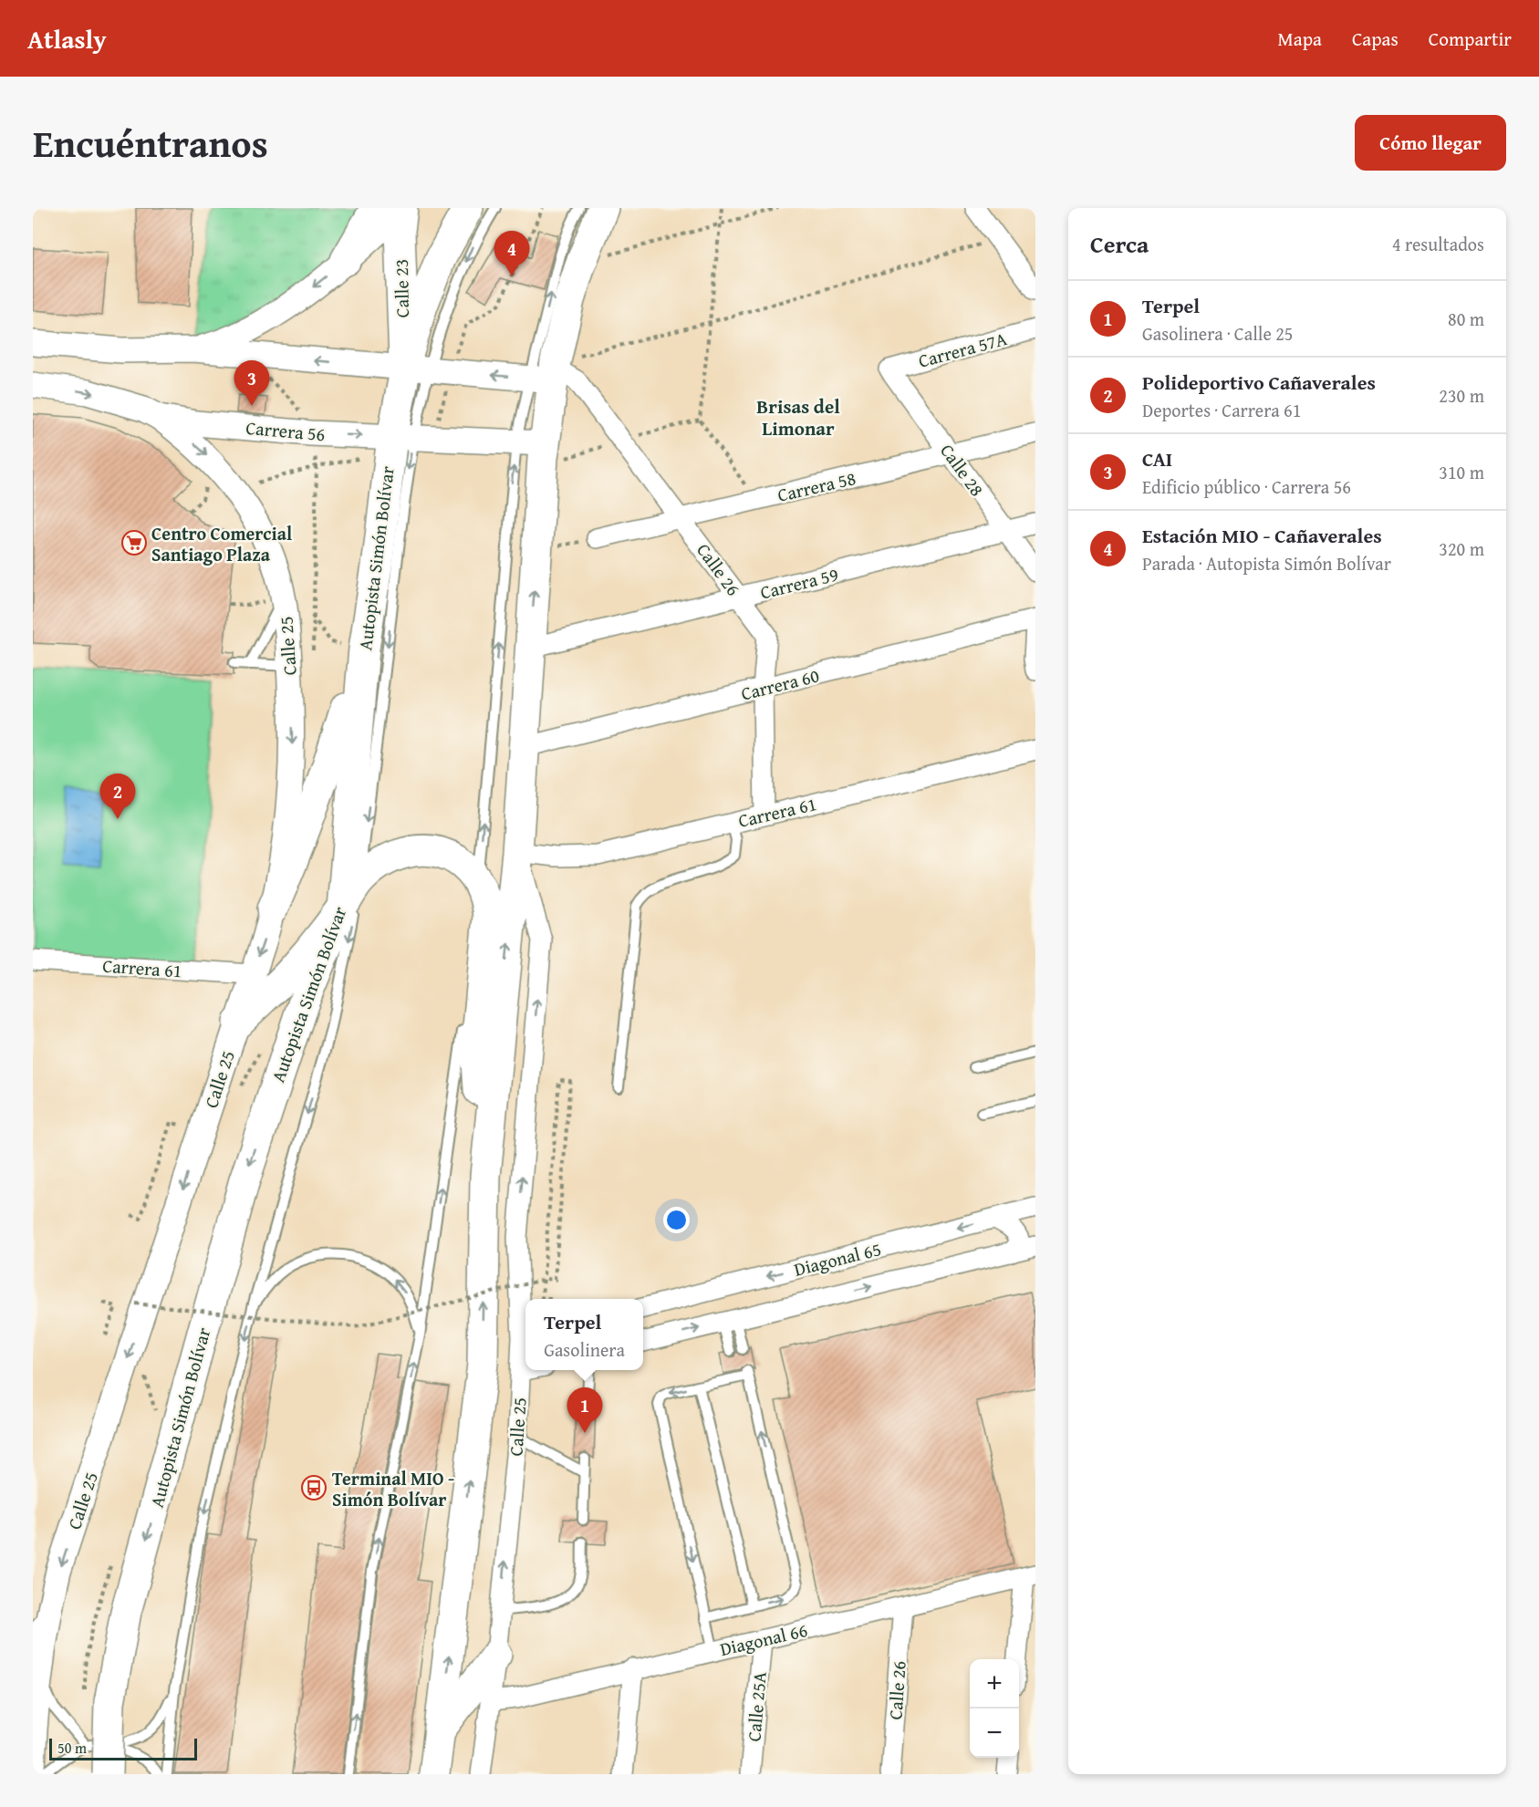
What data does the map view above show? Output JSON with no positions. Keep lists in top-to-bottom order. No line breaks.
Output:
{"streets":{"main road":["Calle 23","Autopista Simón Bolívar"],"street":["Carrera 57A","Carrera 56","Calle 28","Carrera 58","Calle 26","Carrera 59","Calle 25","Carrera 60","Carrera 61","Diagonal 65","Diagonal 66","Calle 25A"]},"crossings":[["Calle 23","Autopista Simón Bolívar"],["Carrera 57A","Calle 28"],["Carrera 56","Autopista Simón Bolívar"],["Carrera 56","Calle 25"],["Calle 28","Carrera 58"],["Calle 28","Carrera 59"],["Carrera 58","Calle 26"],["Calle 26","Carrera 59"],["Calle 26","Carrera 60"],["Calle 26","Carrera 61"],["Calle 26","Diagonal 66"],["Calle 25","Carrera 61"],["Calle 25","Diagonal 66"],["Diagonal 66","Calle 25A"]],"districts":["Brisas del Limonar"],"places":{"supermarket":["Centro Comercial Santiago Plaza"],"bus stop":["Terminal MIO - Simón Bolívar"]},"scale_bar":"50 m","page":{"header":"Atlasly","nav":["Mapa","Capas","Compartir"],"title":"Encuéntranos","buttons":"Cómo llegar","heading":["Cerca","4 resultados"],"pins":["4","3","2","1"],"list":[{"mark":"1","name":"Terpel","note":"Gasolinera · Calle 25","value":"80 m"},{"mark":"2","name":"Polideportivo Cañaverales","note":"Deportes · Carrera 61","value":"230 m"},{"mark":"3","name":"CAI","note":"Edificio público · Carrera 56","value":"310 m"},{"mark":"4","name":"Estación MIO - Cañaverales","note":"Parada · Autopista Simón Bolívar","value":"320 m"}],"popup":["Terpel","Gasolinera"],"map_buttons":["+","−"],"scale":"50 m"}}
